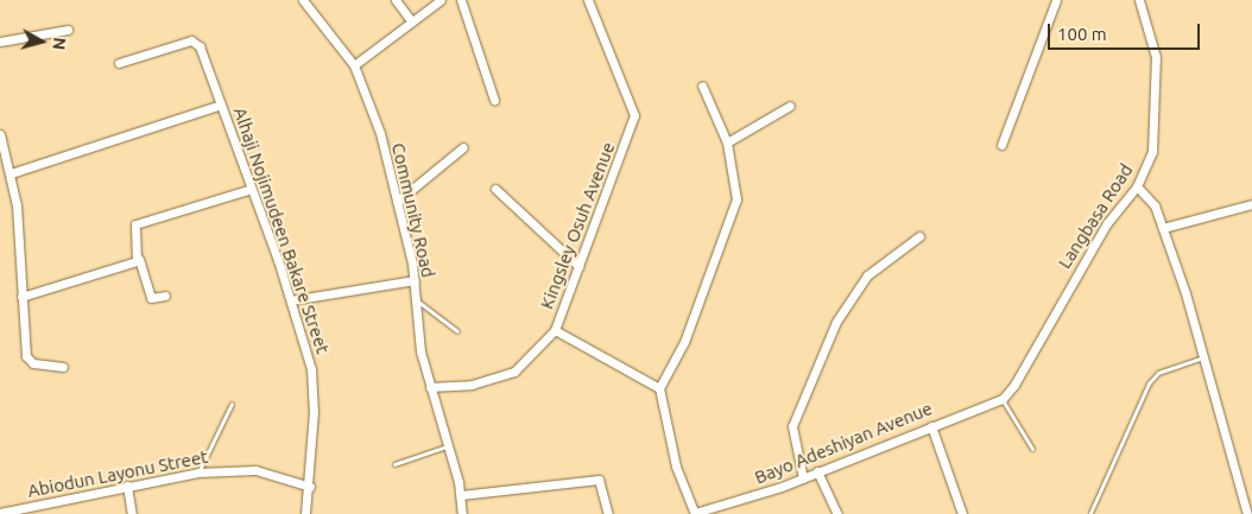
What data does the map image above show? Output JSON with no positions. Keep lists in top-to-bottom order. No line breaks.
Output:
{"streets":{"street":["Community Road","Langbasa Road","Kingsley Osuh Avenue","Alhaji Nojimudeen Bakare Street","Bayo Adeshiyan Avenue","Abiodun Layonu Street"]},"crossings":[["Community Road","Kingsley Osuh Avenue"],["Langbasa Road","Bayo Adeshiyan Avenue"],["Alhaji Nojimudeen Bakare Street","Abiodun Layonu Street"]],"scale_bar":"100 m","north":"right"}
